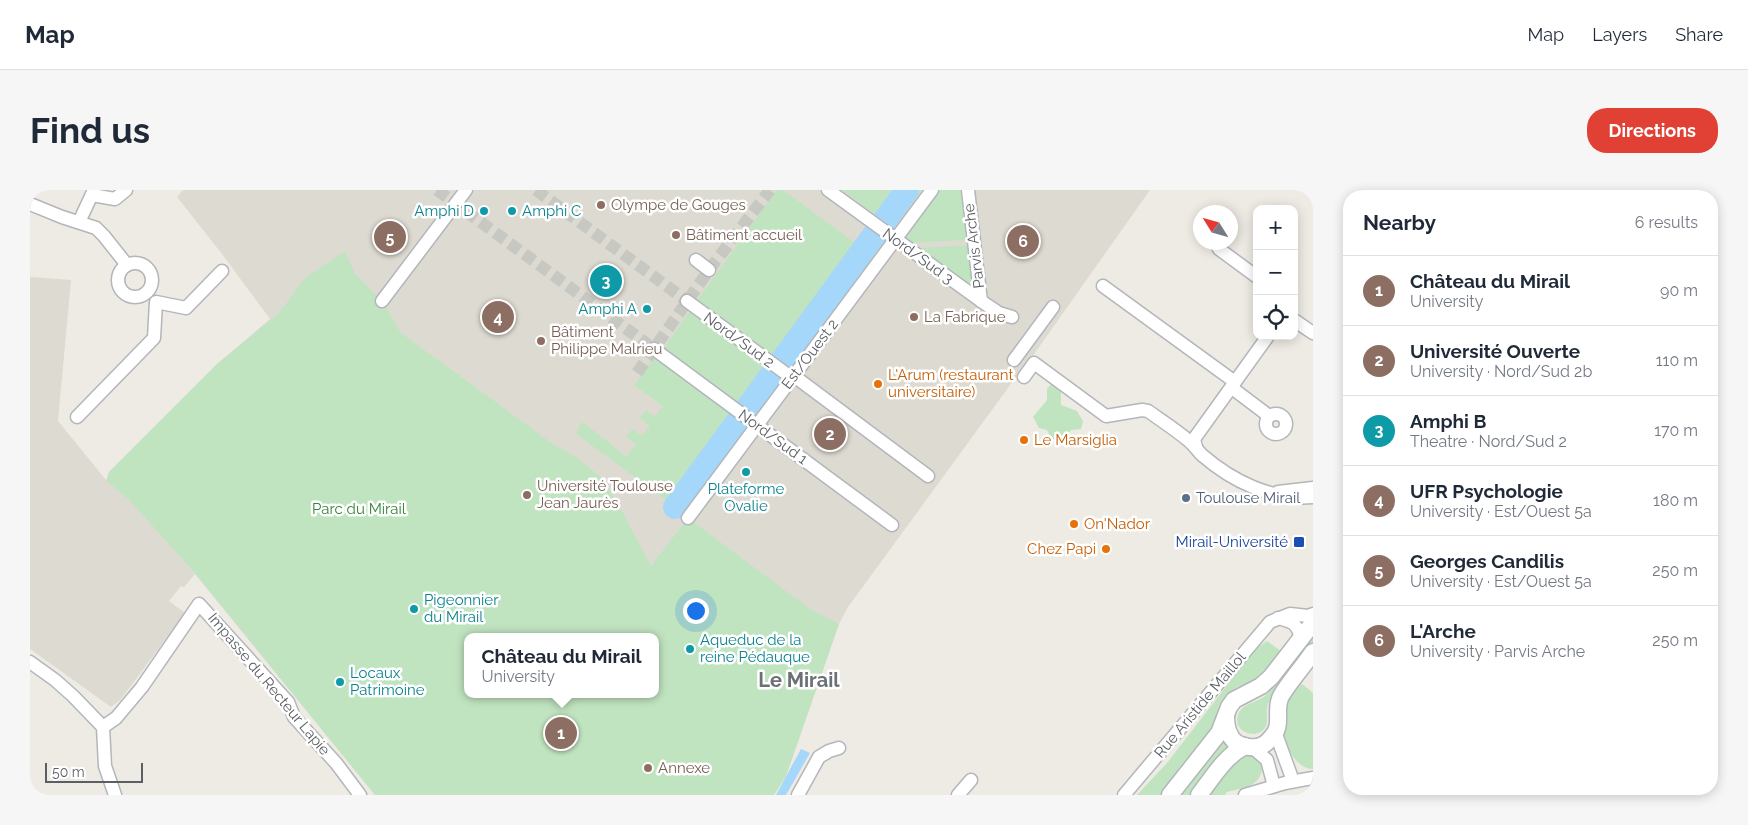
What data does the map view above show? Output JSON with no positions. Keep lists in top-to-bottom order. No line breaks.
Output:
{"streets":{"street":["Parvis Arche","Nord/Sud 3","Nord/Sud 2","Est/Ouest 2","Nord/Sud 1","Impasse du Recteur Lapie","Rue Aristide Maillol"]},"crossings":[["Parvis Arche","Nord/Sud 3"],["Nord/Sud 3","Est/Ouest 2"],["Nord/Sud 2","Est/Ouest 2"],["Est/Ouest 2","Nord/Sud 1"]],"districts":["Le Mirail"],"parks":["Parc du Mirail"],"places":{"other":["Olympe de Gouges","Amphi D","Amphi C","Bâtiment accueil","Amphi A","La Fabrique","Bâtiment Philippe Malrieu","L'Arum (restaurant universitaire)","Le Marsiglia","Plateforme Ovalie","Université Toulouse Jean Jaurès","Toulouse Mirail","On'Nador","Chez Papi","Pigeonnier du Mirail","Aqueduc de la reine Pédauque","Locaux Patrimoine","Annexe"],"transit":["Mirail-Université"]},"scale_bar":"50 m","north":"top left","page":{"header":"Map","nav":["Map","Layers","Share"],"buttons":"Directions","title":"Find us","heading":["Nearby","6 results"],"map_buttons":["+","−"],"pins":["5","6","3","4","2","1"],"list":[{"mark":"1","name":"Château du Mirail","note":"University","value":"90 m"},{"mark":"2","name":"Université Ouverte","note":"University · Nord/Sud 2b","value":"110 m"},{"mark":"3","name":"Amphi B","note":"Theatre · Nord/Sud 2","value":"170 m"},{"mark":"4","name":"UFR Psychologie","note":"University · Est/Ouest 5a","value":"180 m"},{"mark":"5","name":"Georges Candilis","note":"University · Est/Ouest 5a","value":"250 m"},{"mark":"6","name":"L'Arche","note":"University · Parvis Arche","value":"250 m"}],"popup":["Château du Mirail","University"],"scale":"50 m"}}
